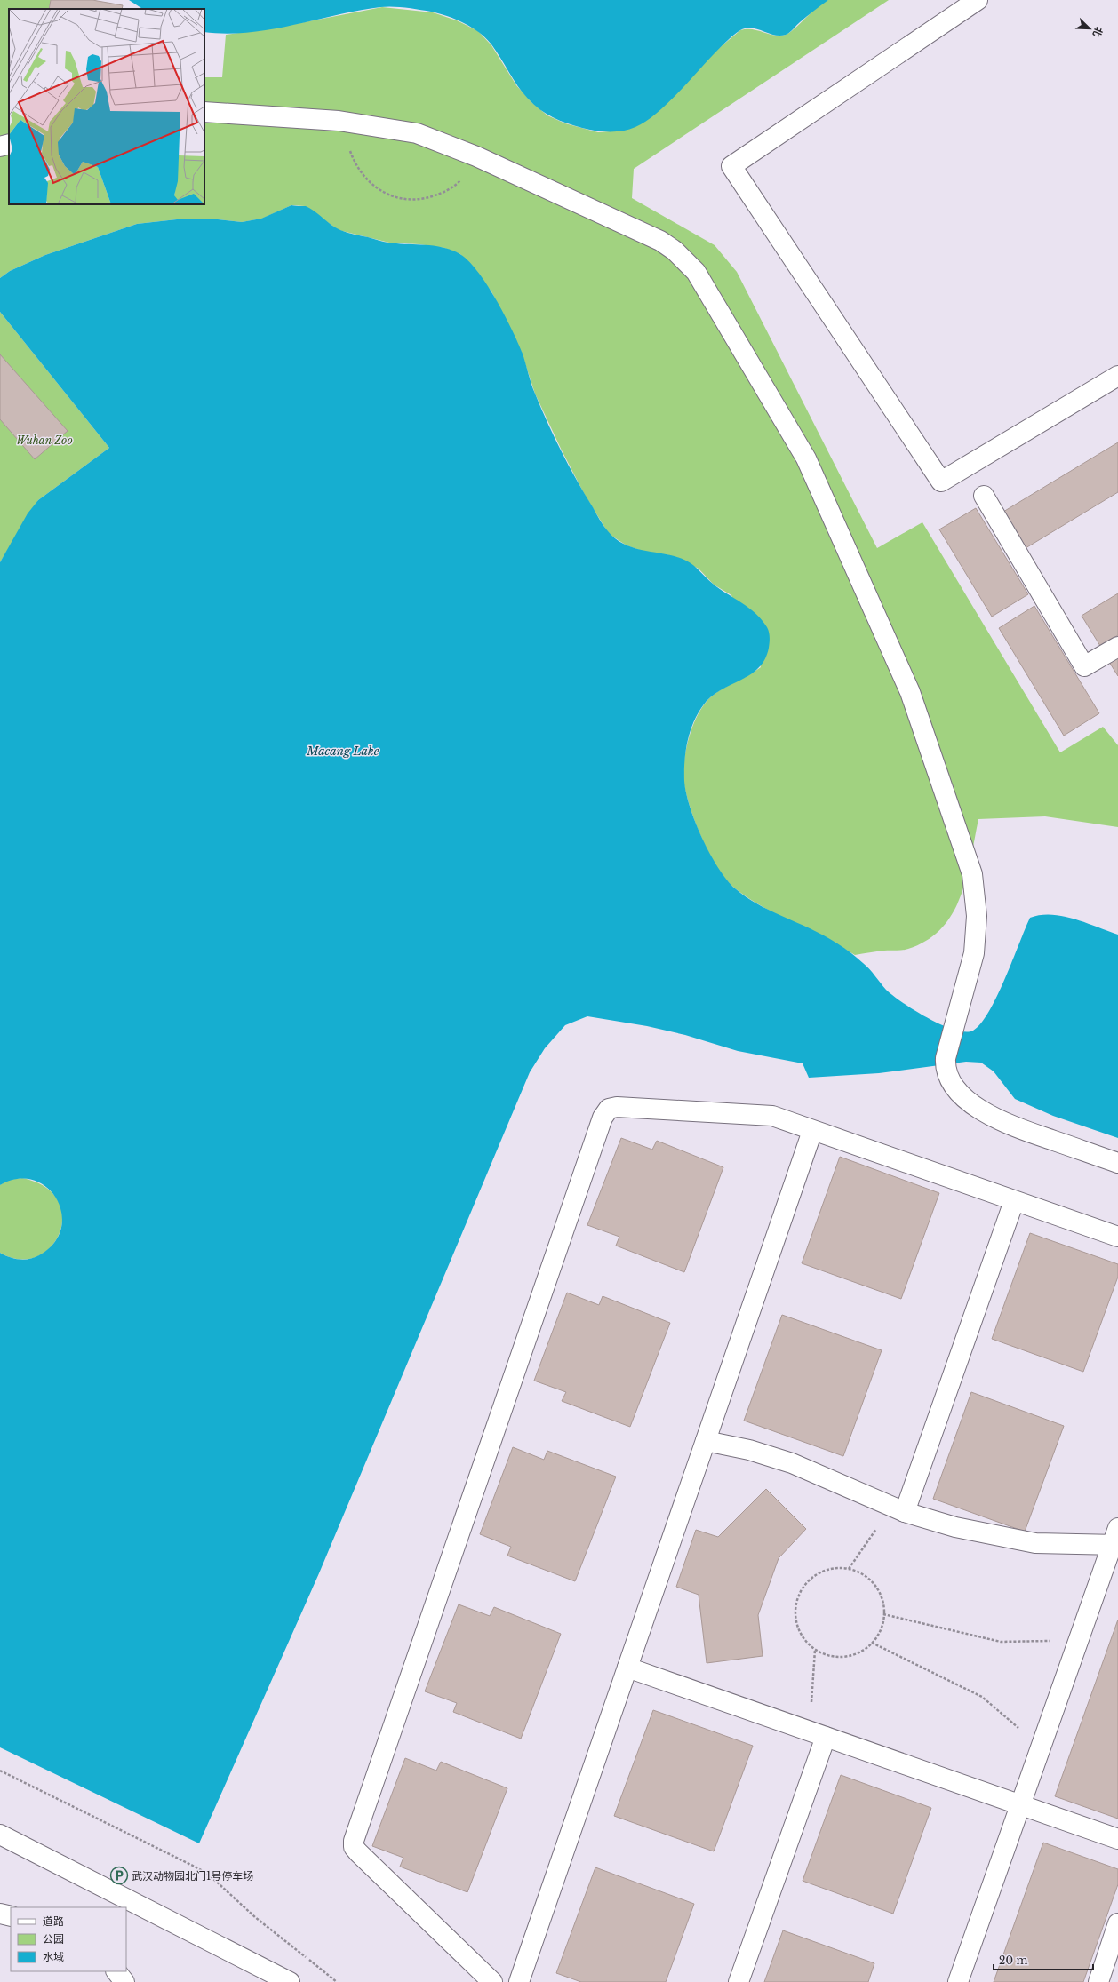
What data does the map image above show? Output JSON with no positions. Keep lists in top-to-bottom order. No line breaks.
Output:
{"water":["Macang Lake"],"parks":["Wuhan Zoo"],"places":{"parking":["武汉动物园北门1号停车场"]},"legend":["道路","公园","水域"],"scale_bar":"20 m","north":"bottom right"}
